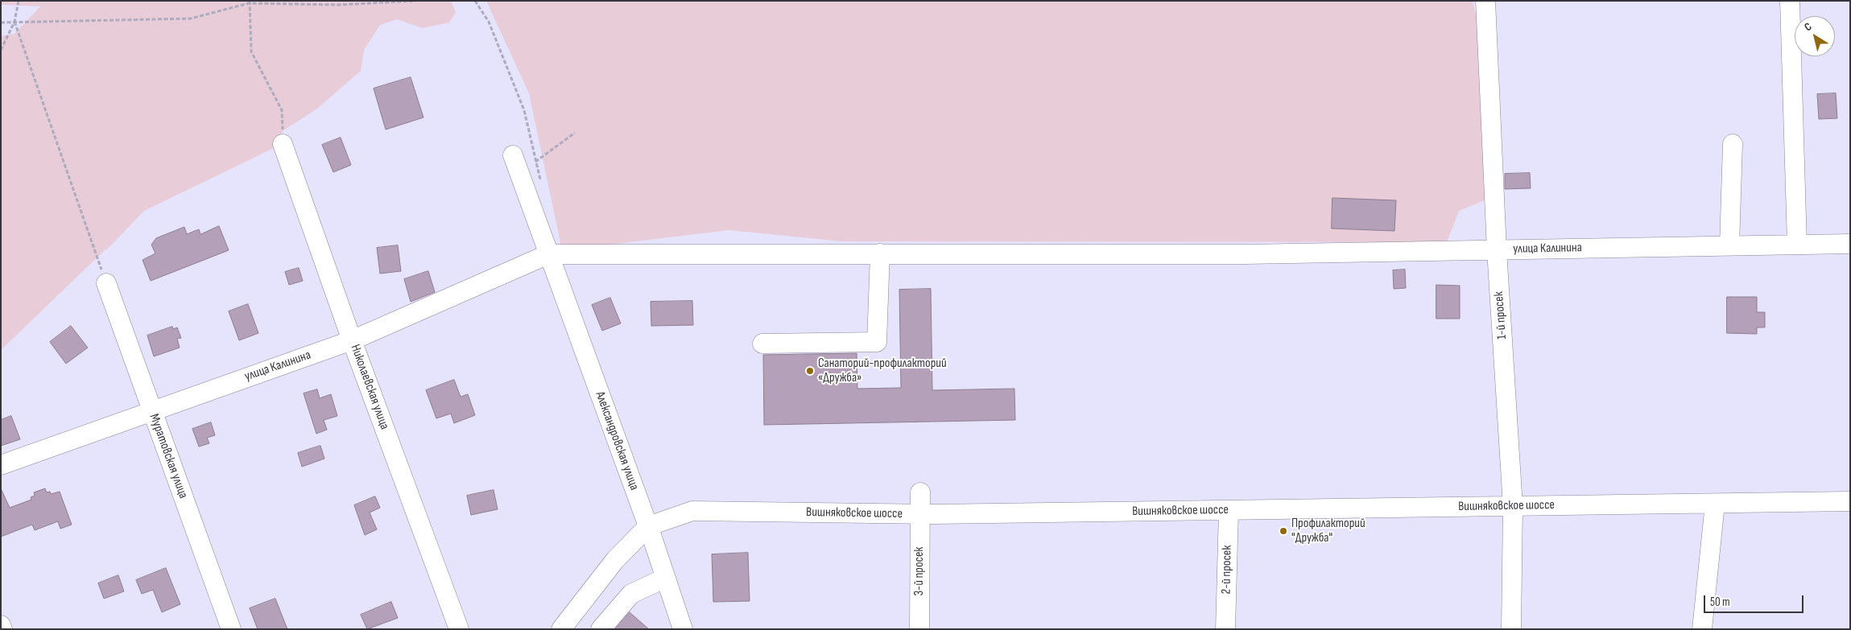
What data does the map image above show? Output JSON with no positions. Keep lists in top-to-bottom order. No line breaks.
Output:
{"streets":{"street":["улица Калинина","1-й просек","Николаевская улица","Александровская улица","Муратовская улица","Вишняковское шоссе","2-й просек","3-й просек"]},"crossings":[["улица Калинина","1-й просек"],["улица Калинина","Николаевская улица"],["улица Калинина","Александровская улица"],["улица Калинина","Муратовская улица"],["1-й просек","Вишняковское шоссе"],["Александровская улица","Вишняковское шоссе"],["Вишняковское шоссе","2-й просек"],["Вишняковское шоссе","3-й просек"]],"places":["Санаторий-профилакторий «Дружба»","Профилакторий \"Дружба\""],"scale_bar":"50 m","north":"top left"}
